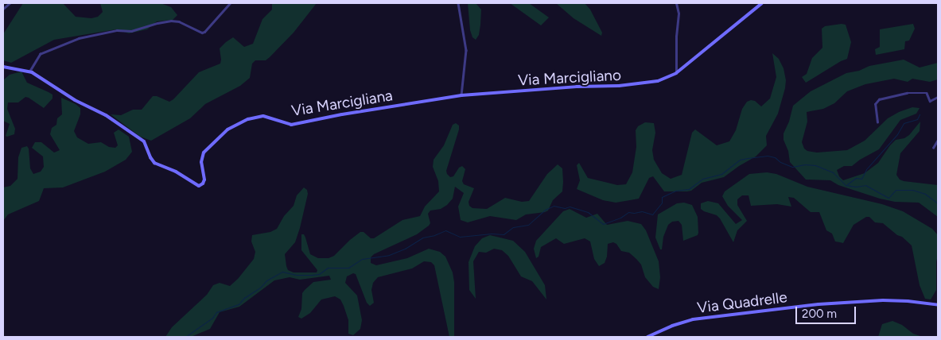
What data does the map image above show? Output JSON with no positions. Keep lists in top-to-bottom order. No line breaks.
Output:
{"streets":{"street":["Via Marcigliano","Via Marcigliana","Via Quadrelle"]},"crossings":[["Via Marcigliano","Via Marcigliana"]],"scale_bar":"200 m"}
